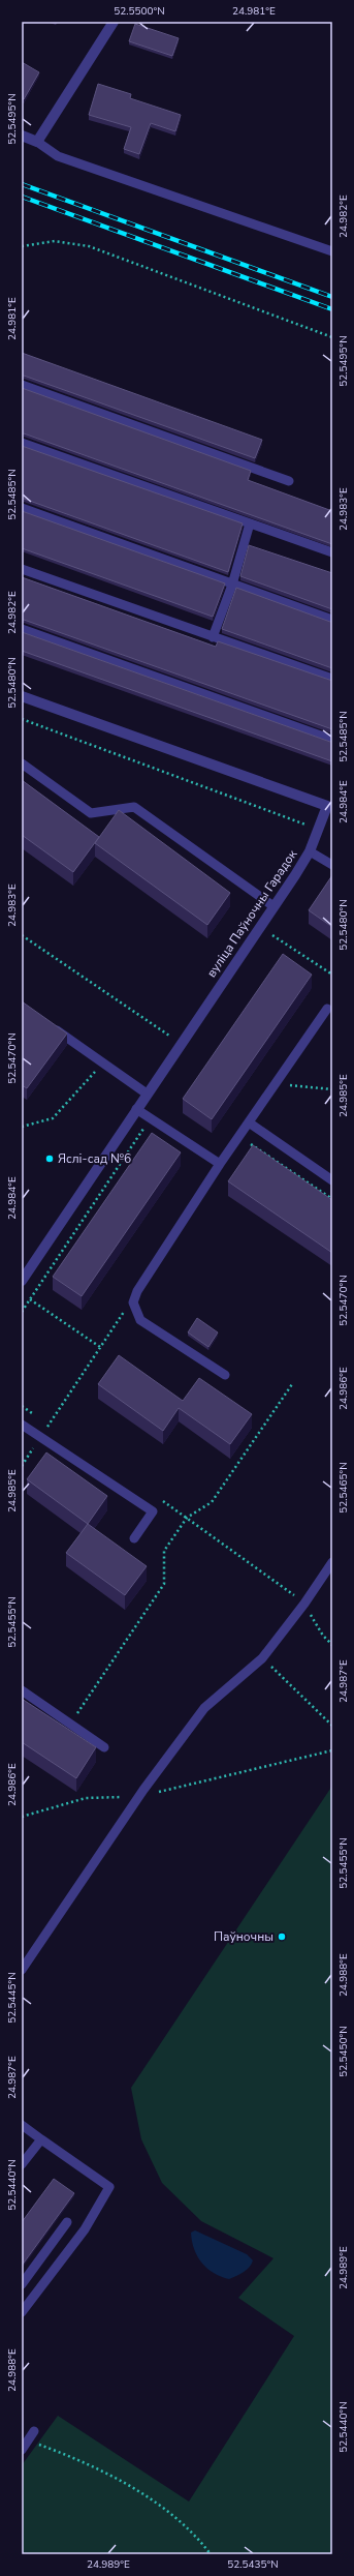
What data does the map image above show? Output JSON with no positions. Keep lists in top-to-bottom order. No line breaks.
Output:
{"streets":{"street":["вуліца Паўночны Гарадок"]},"places":["Яслі-сад №6","Паўночны"],"coordinates":["52.5500°N","24.981°E","52.5495°N","24.982°E","52.5485°N","24.983°E","52.5480°N","24.984°E","52.5470°N","24.985°E","24.986°E","52.5465°N","52.5455°N","24.987°E","24.988°E","52.5445°N","52.5450°N","52.5440°N","24.989°E","52.5435°N"]}
